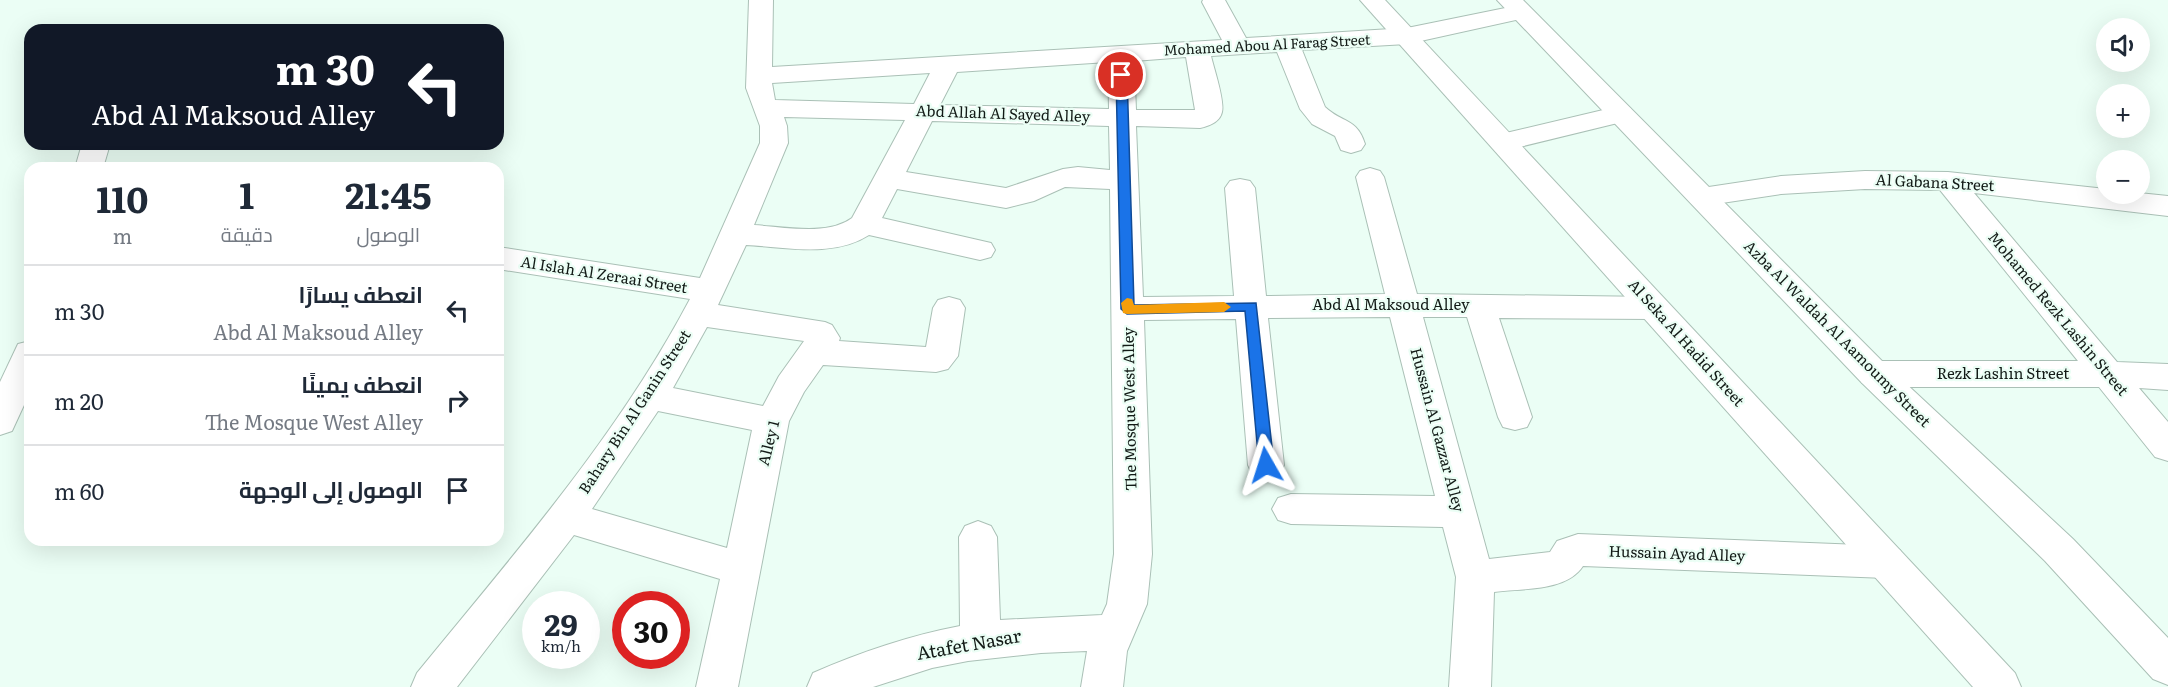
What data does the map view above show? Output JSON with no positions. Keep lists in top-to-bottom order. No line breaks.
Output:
{"streets":{"street":["Mohamed Abou Al Farag Street","Abd Allah Al Sayed Alley","Al Gabana Street","Al Islah Al Zeraai Street","Abd Al Maksoud Alley","Mohamed Rezk Lashin Street","Azba Al Waldah Al Aamoumy Street","Al Seka Al Hadid Street","Rezk Lashin Street","The Mosque West Alley","Bahary Bin Al Ganin Street","Hussain Al Gazzar Alley","Alley 1","Hussain Ayad Alley","Atafet Nasar"]},"crossings":[["Mohamed Abou Al Farag Street","Abd Allah Al Sayed Alley"],["Mohamed Abou Al Farag Street","Azba Al Waldah Al Aamoumy Street"],["Mohamed Abou Al Farag Street","Al Seka Al Hadid Street"],["Mohamed Abou Al Farag Street","The Mosque West Alley"],["Mohamed Abou Al Farag Street","Bahary Bin Al Ganin Street"],["Abd Allah Al Sayed Alley","The Mosque West Alley"],["Abd Allah Al Sayed Alley","Bahary Bin Al Ganin Street"],["Al Gabana Street","Mohamed Rezk Lashin Street"],["Al Gabana Street","Azba Al Waldah Al Aamoumy Street"],["Al Islah Al Zeraai Street","Bahary Bin Al Ganin Street"],["Abd Al Maksoud Alley","Al Seka Al Hadid Street"],["Abd Al Maksoud Alley","The Mosque West Alley"],["Abd Al Maksoud Alley","Hussain Al Gazzar Alley"],["Mohamed Rezk Lashin Street","Rezk Lashin Street"],["Azba Al Waldah Al Aamoumy Street","Rezk Lashin Street"],["Al Seka Al Hadid Street","Hussain Ayad Alley"],["The Mosque West Alley","Atafet Nasar"],["Hussain Al Gazzar Alley","Hussain Ayad Alley"]],"page":{"map_buttons":["+","−"],"turn":["30 m","Abd Al Maksoud Alley"],"eta":["21:45","الوصول","1","دقيقة","110","m"],"list":[{"name":"انعطف يسارًا","note":"Abd Al Maksoud Alley","value":"30 m"},{"name":"انعطف يمينًا","note":"The Mosque West Alley","value":"20 m"},{"name":"الوصول إلى الوجهة","value":"60 m"}],"speed":"29 km/h","limit":"30"}}
